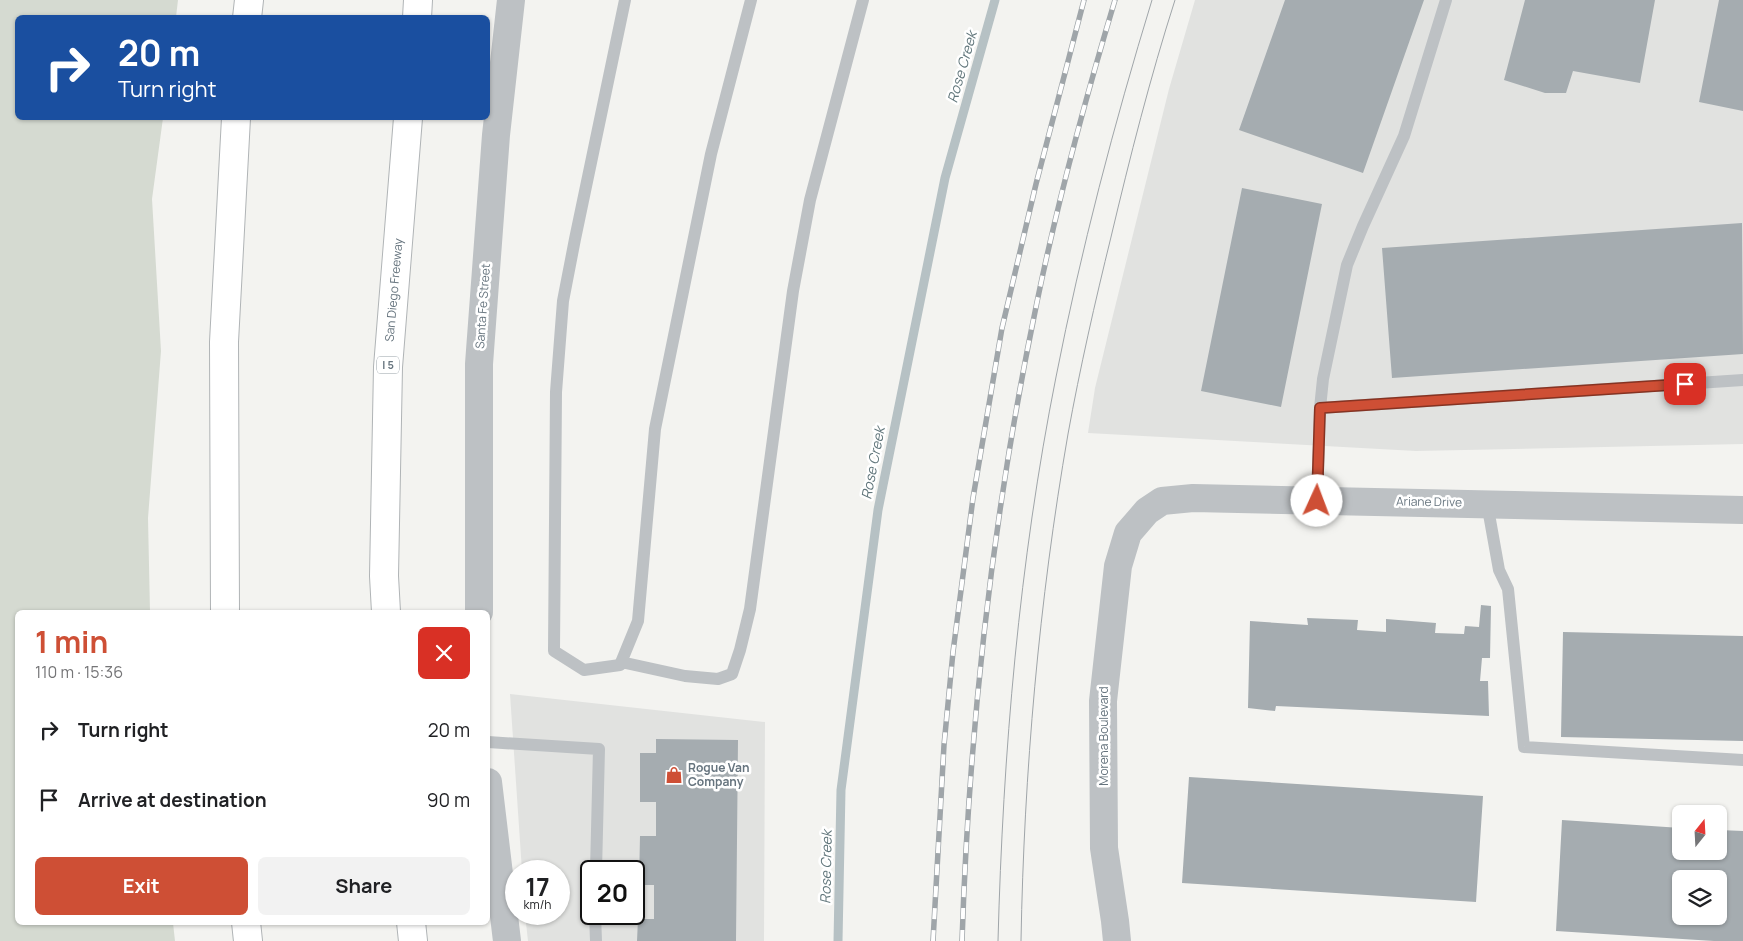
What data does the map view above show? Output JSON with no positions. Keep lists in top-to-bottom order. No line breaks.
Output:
{"streets":{"highway":["San Diego Freeway","I 5"],"street":["Santa Fe Street","Ariane Drive","Morena Boulevard"]},"crossings":[["Ariane Drive","Morena Boulevard"]],"water":["Rose Creek"],"places":{"shop":["Rogue Van Company"]},"north":"top","page":{"turn":["20 m","Turn right"],"heading":["1 min","110 m · 15:36"],"list":[{"name":"Turn right","value":"20 m"},{"name":"Arrive at destination","value":"90 m"}],"buttons":["Exit","Share"],"speed":"17 km/h","limit":"20"}}
